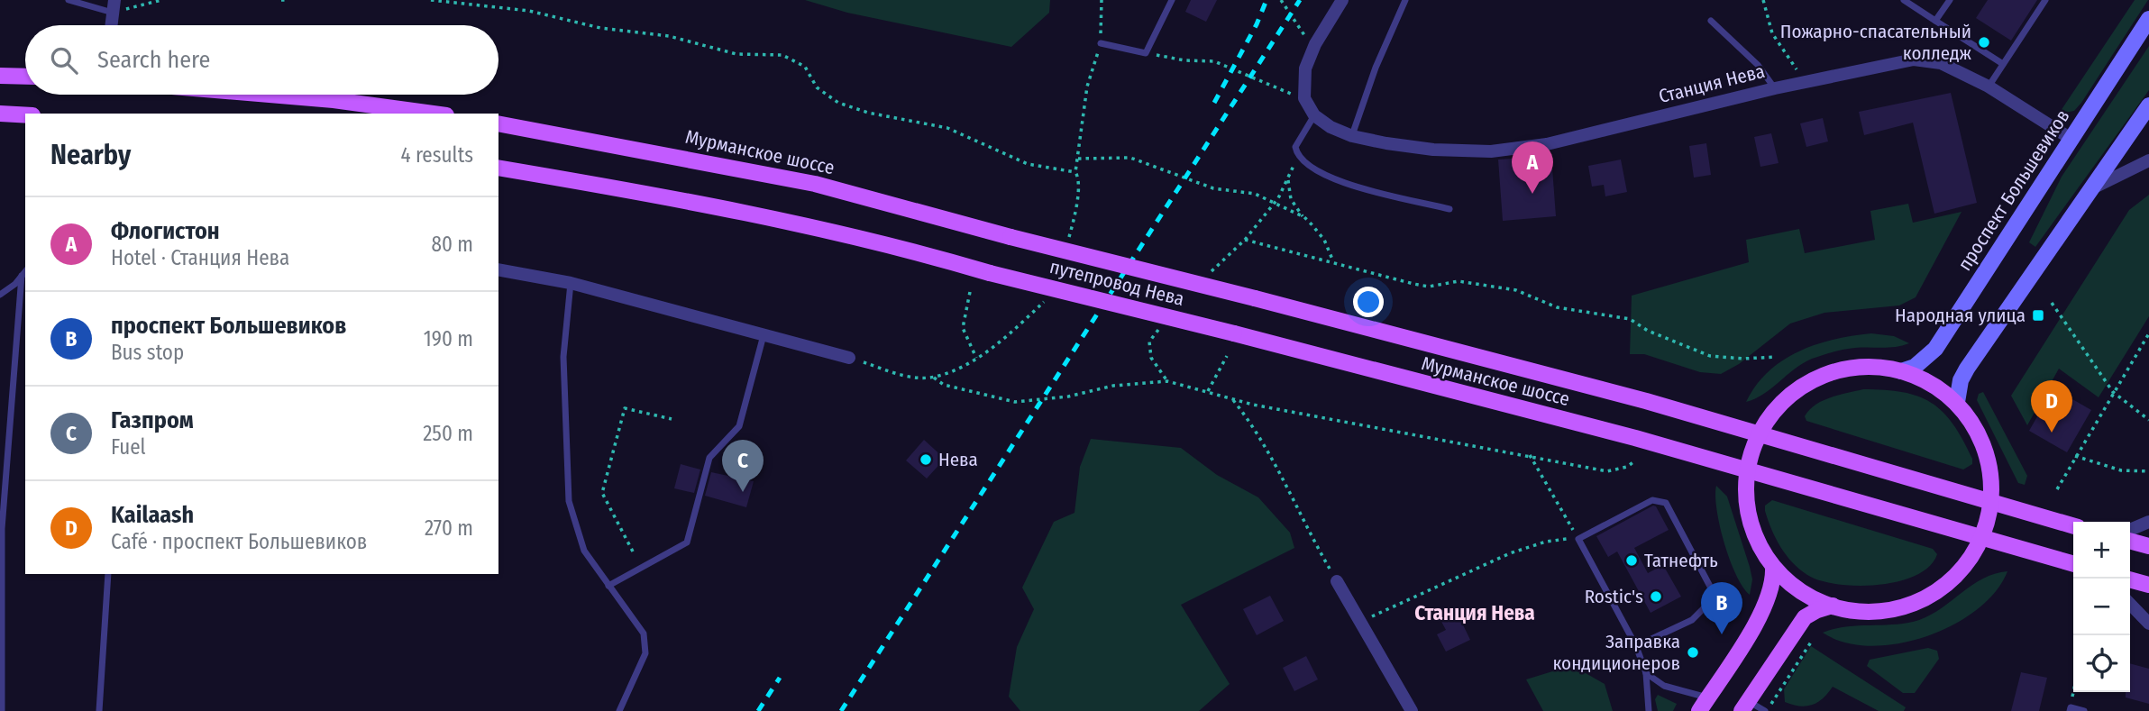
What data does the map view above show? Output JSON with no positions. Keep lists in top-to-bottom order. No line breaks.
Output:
{"streets":{"main road":["Мурманское шоссе","проспект Большевиков","путепровод Нева"],"street":["Станция Нева"]},"crossings":[["Станция Нева","проспект Большевиков"],["Мурманское шоссе","путепровод Нева"]],"districts":["Станция Нева"],"places":{"other":["Пожарно-спасательный колледж","Нева","Татнефть","Rostic's","Заправка кондиционеров"],"transit":["Народная улица"]},"page":{"search":"Search here","heading":["Nearby","4 results"],"pins":["A","D","C","B"],"list":[{"mark":"A","name":"Флогистон","note":"Hotel · Станция Нева","value":"80 m"},{"mark":"B","name":"проспект Большевиков","note":"Bus stop","value":"190 m"},{"mark":"C","name":"Газпром","note":"Fuel","value":"250 m"},{"mark":"D","name":"Kailaash","note":"Café · проспект Большевиков","value":"270 m"}],"map_buttons":["+","−"]}}
